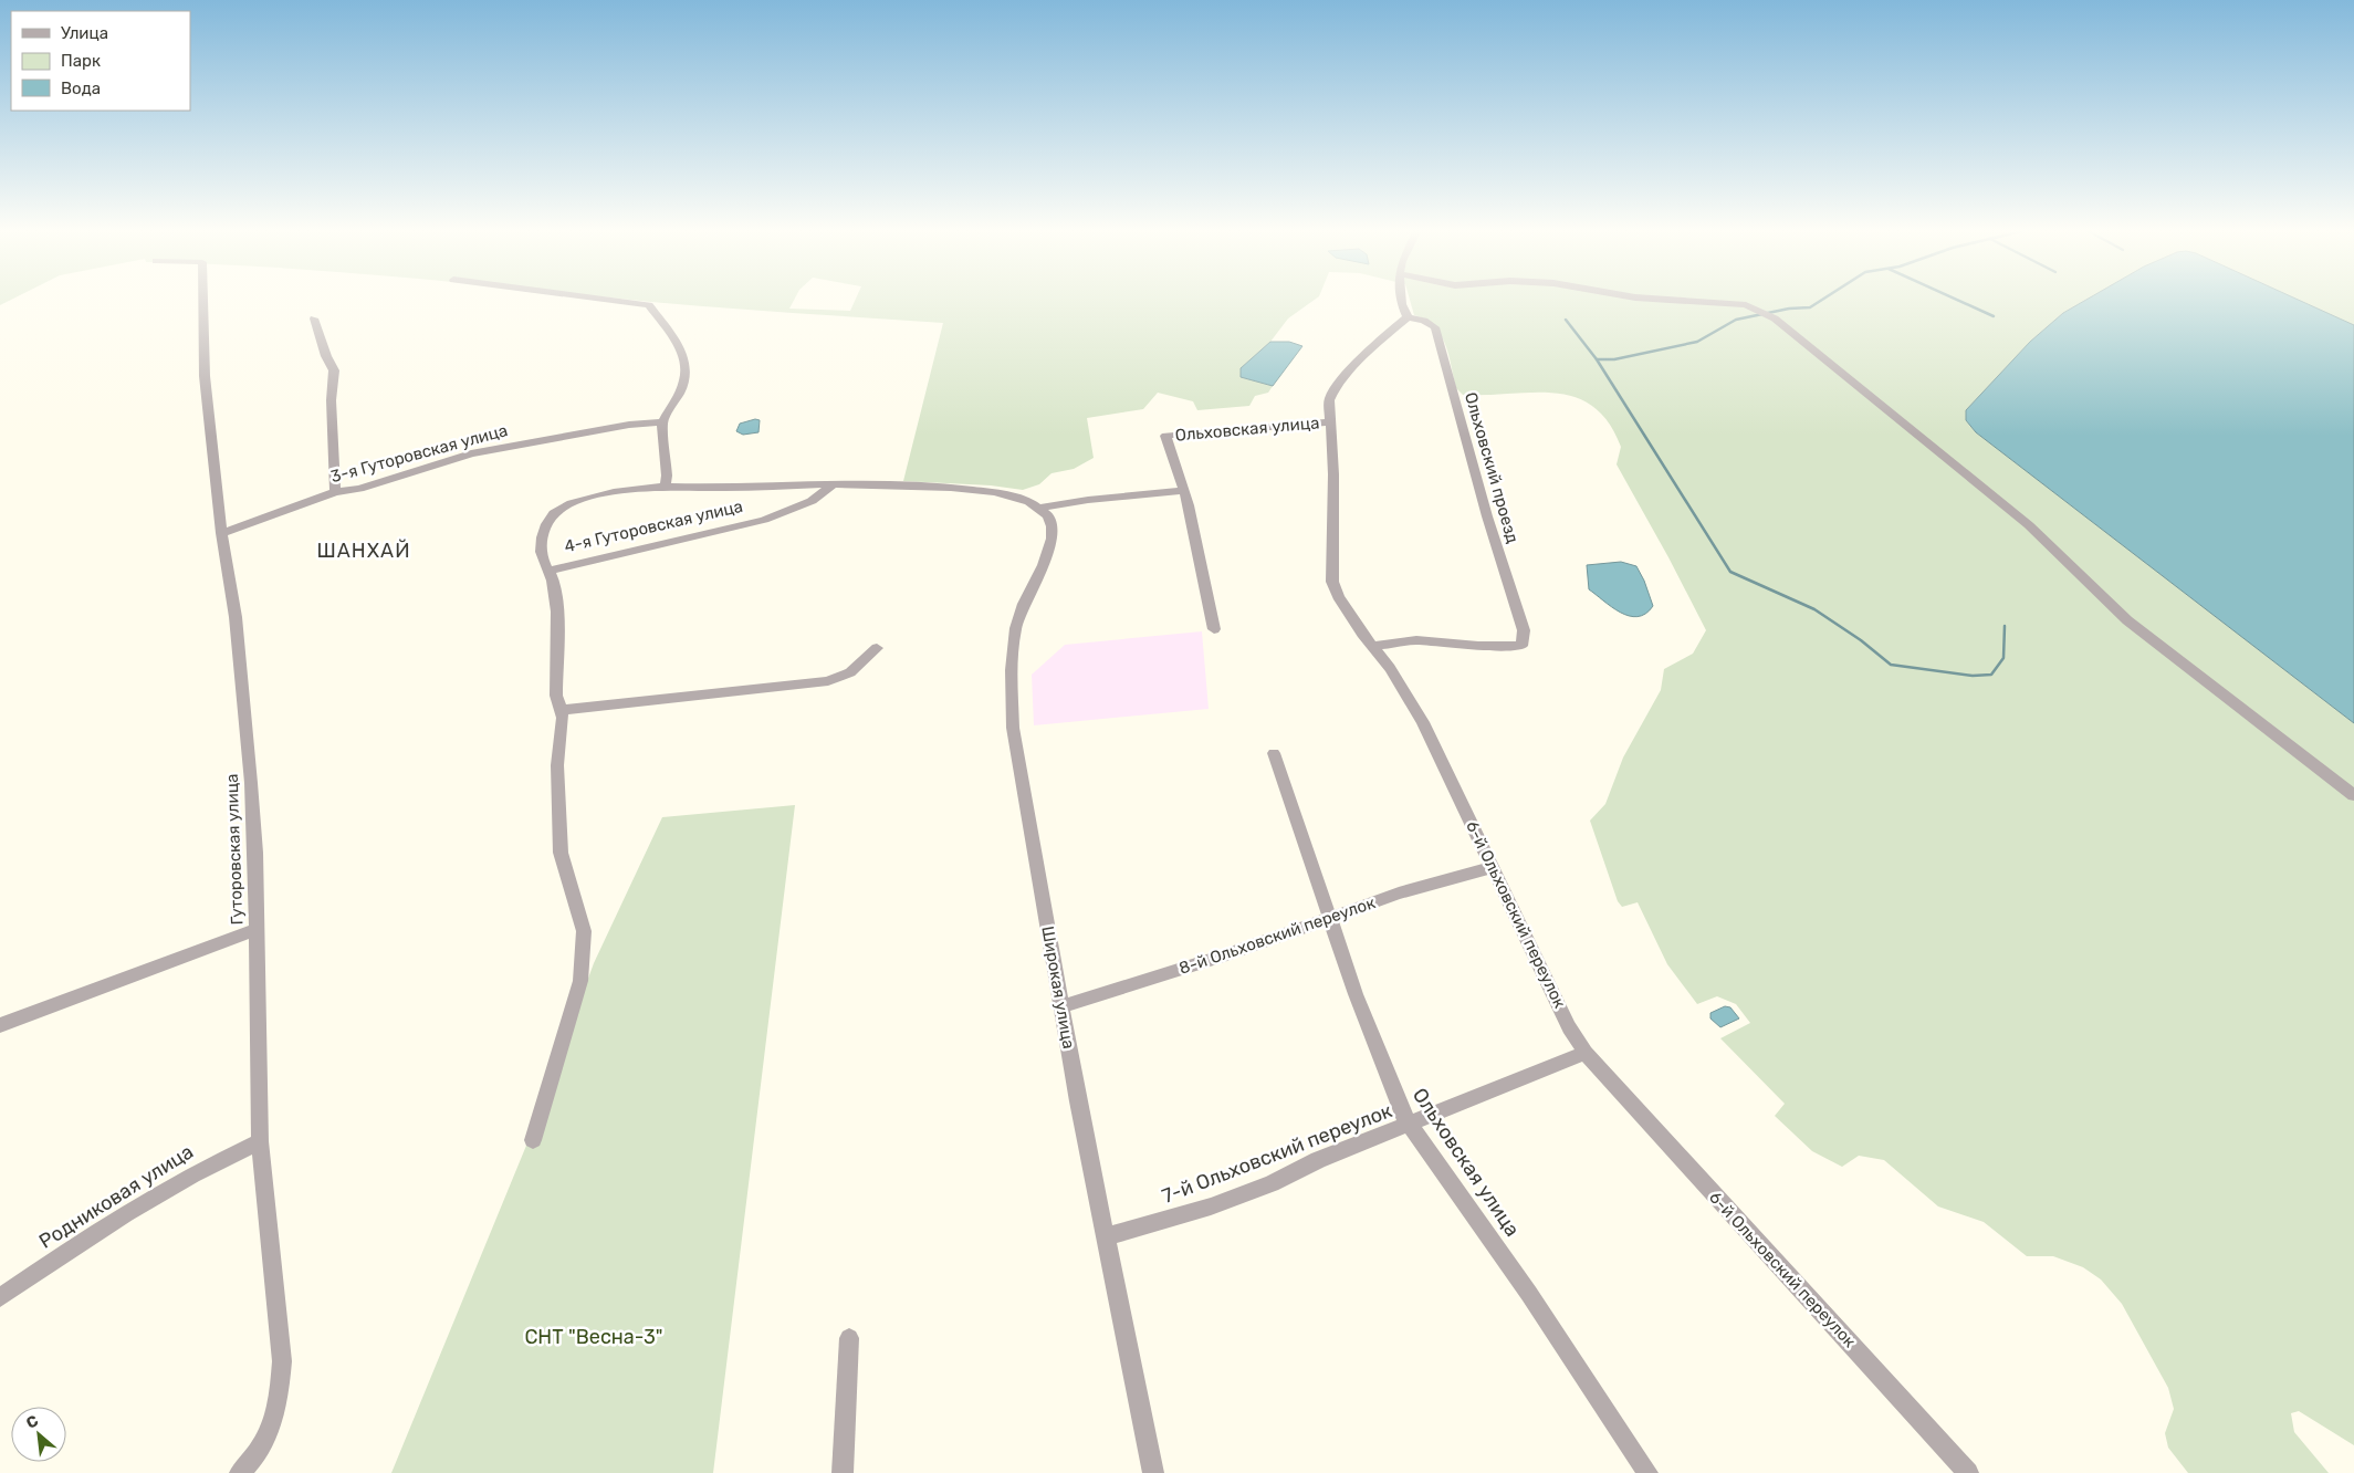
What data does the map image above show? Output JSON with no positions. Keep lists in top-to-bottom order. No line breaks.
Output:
{"streets":{"street":["Ольховская улица","3-я Гуторовская улица","Ольховский проезд","4-я Гуторовская улица","Гуторовская улица","6-й Ольховский переулок","8-й Ольховский переулок","Широкая улица","7-й Ольховский переулок","Родниковая улица"]},"crossings":[["Ольховская улица","6-й Ольховский переулок"],["Ольховская улица","8-й Ольховский переулок"],["Ольховская улица","7-й Ольховский переулок"],["3-я Гуторовская улица","Гуторовская улица"],["Ольховский проезд","6-й Ольховский переулок"],["Гуторовская улица","Родниковая улица"],["6-й Ольховский переулок","8-й Ольховский переулок"],["6-й Ольховский переулок","7-й Ольховский переулок"],["8-й Ольховский переулок","Широкая улица"],["Широкая улица","7-й Ольховский переулок"]],"districts":["ШАНХАЙ"],"parks":["СНТ \"Весна-3\""],"legend":["Улица","Парк","Вода"],"north":"top left"}
